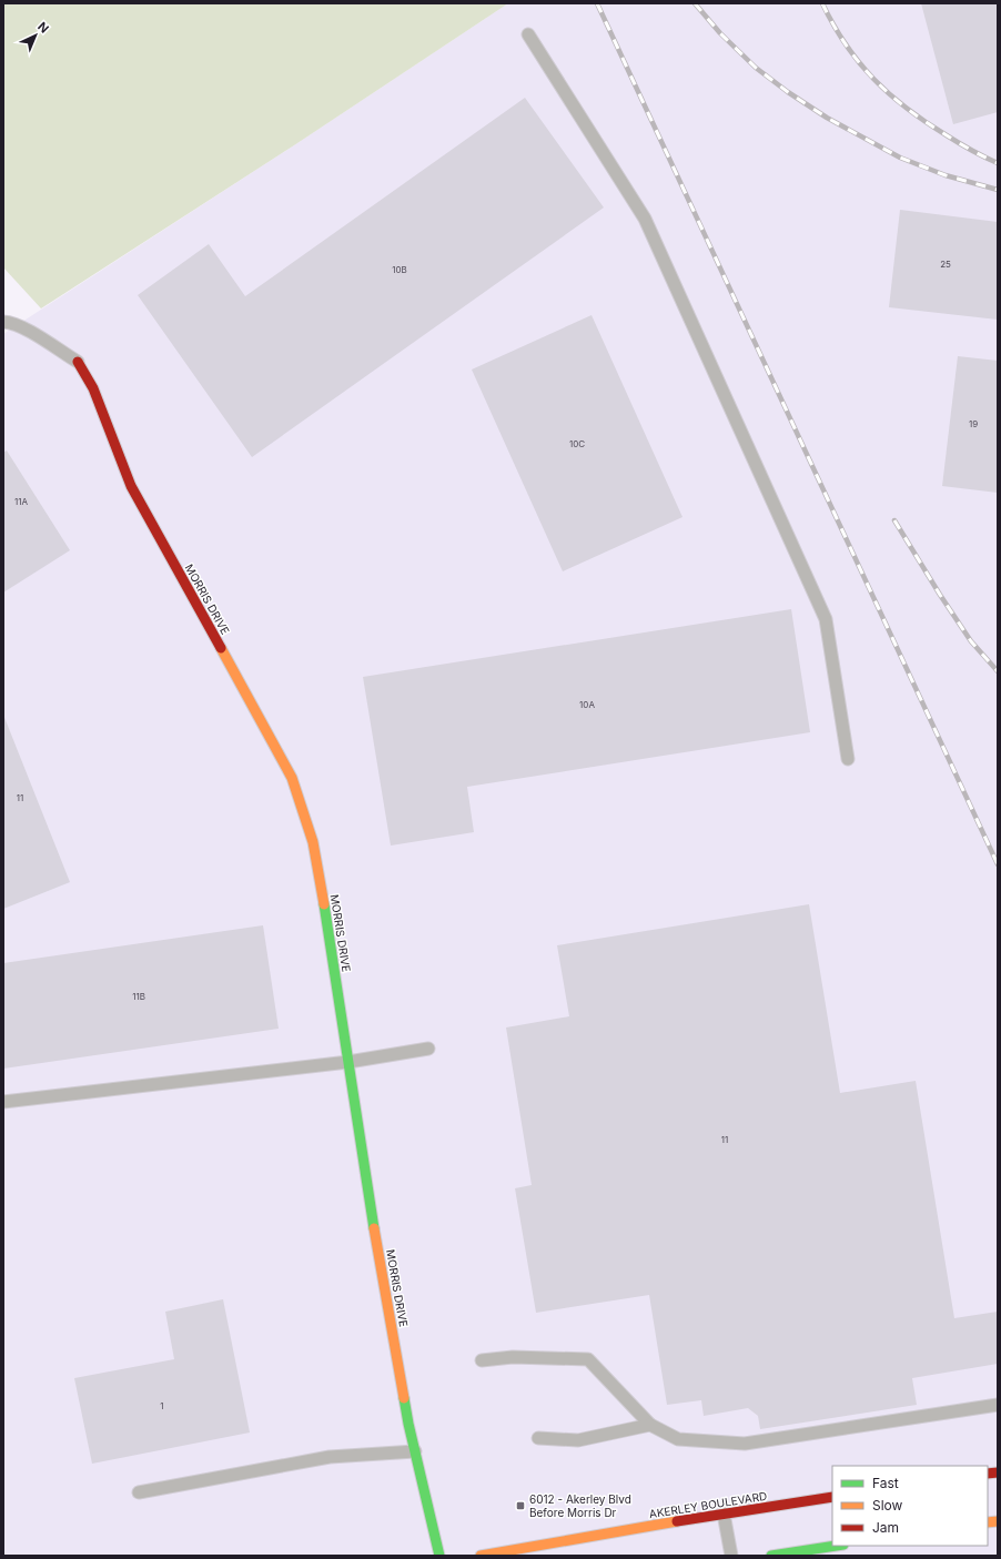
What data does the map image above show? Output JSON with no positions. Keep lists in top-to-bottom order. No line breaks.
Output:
{"streets":{"street":["MORRIS DRIVE","AKERLEY BOULEVARD"]},"places":{"transit":["6012 - Akerley Blvd Before Morris Dr"]},"house_numbers":["25","10B","19","10C","11A","10A","11","11B","11","1"],"legend":["Fast","Slow","Jam"],"north":"top right"}
